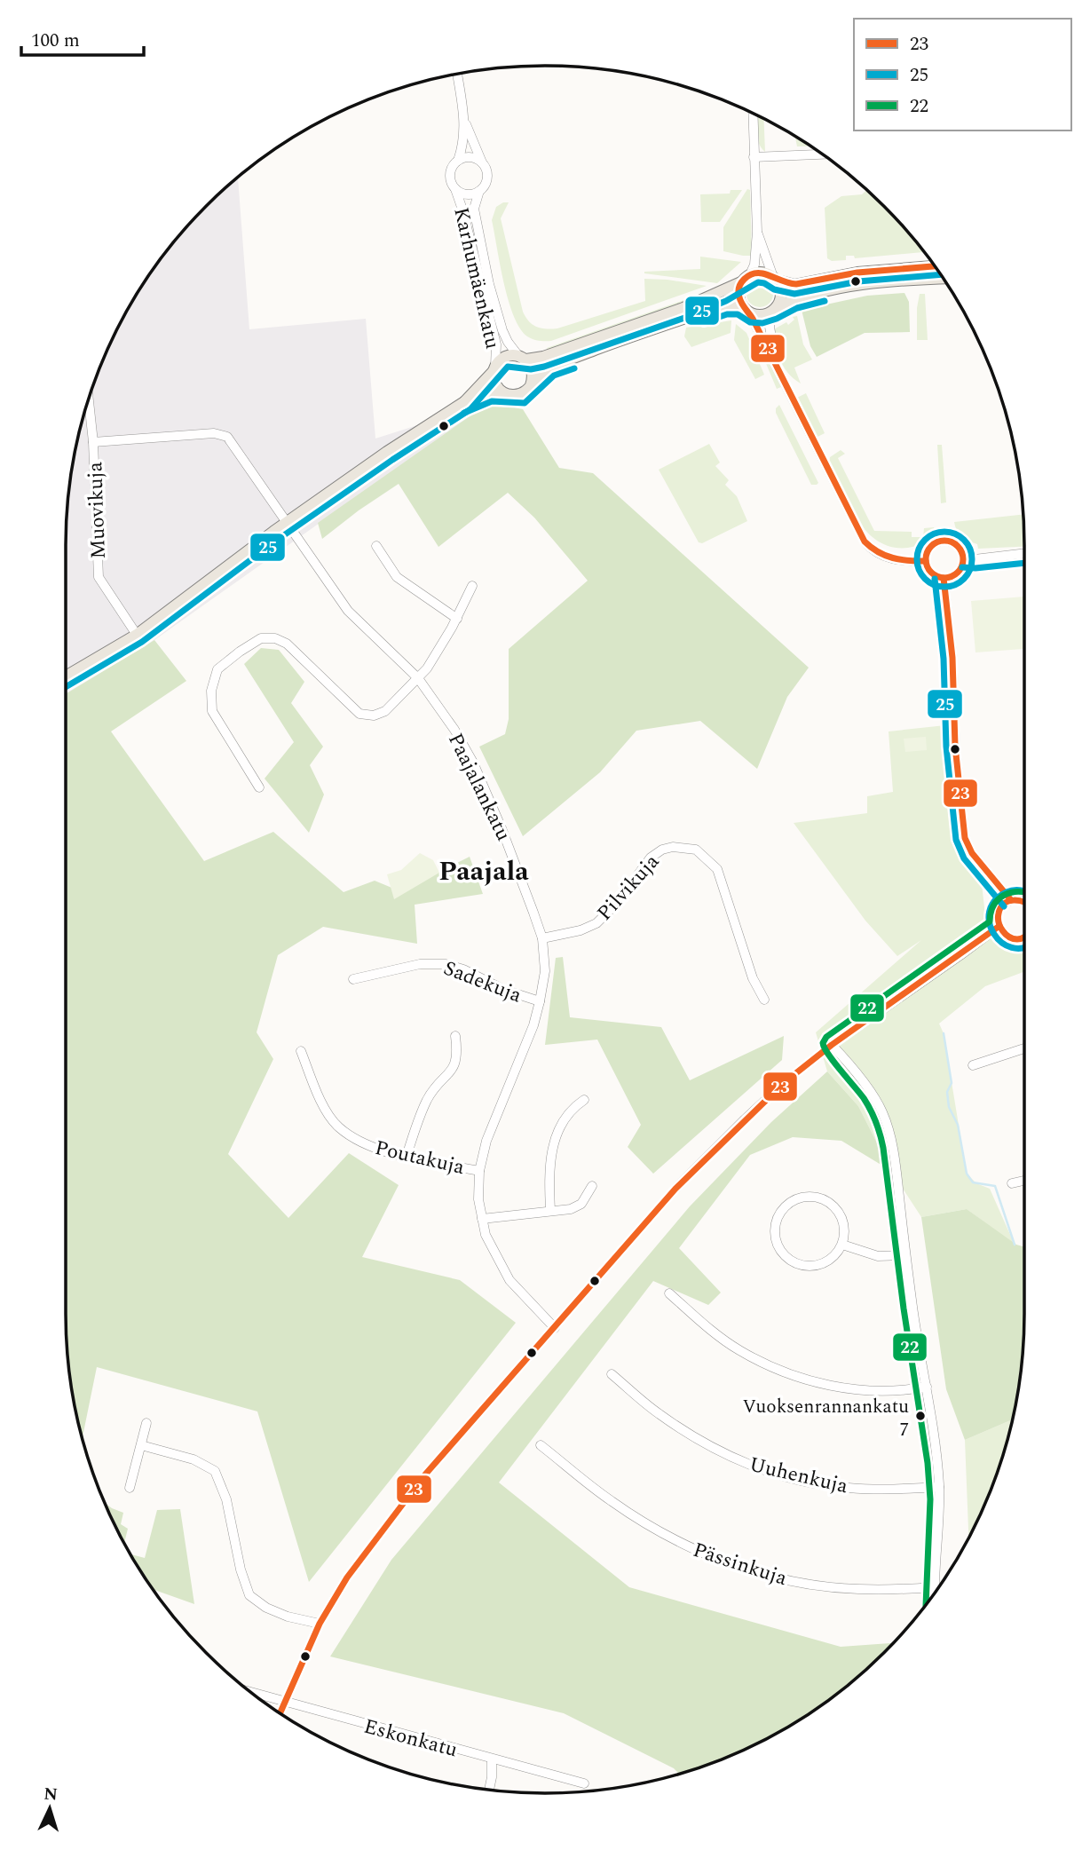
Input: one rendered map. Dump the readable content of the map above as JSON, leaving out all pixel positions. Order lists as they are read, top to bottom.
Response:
{
  "streets": {
    "street": [
      "Karhumäenkatu",
      "Muovikuja",
      "Paajalankatu",
      "Pilvikuja",
      "Sadekuja",
      "Poutakuja",
      "Uuhenkuja",
      "Pässinkuja",
      "Eskonkatu"
    ]
  },
  "crossings": [
    ["Muovikuja", "Paajalankatu"],
    ["Paajalankatu", "Pilvikuja"],
    ["Paajalankatu", "Sadekuja"],
    ["Paajalankatu", "Poutakuja"]
  ],
  "districts": ["Paajala"],
  "places": ["Vuoksenrannankatu 7"],
  "lines": ["transit line 23", "transit line 25", "transit line 22"],
  "legend": ["23", "25", "22"],
  "scale_bar": "100 m",
  "north": "top"
}
